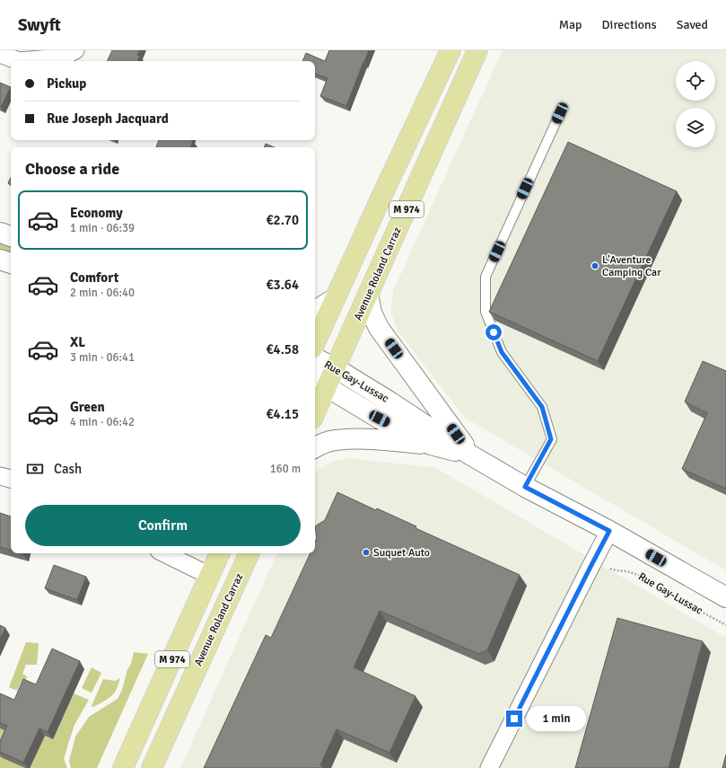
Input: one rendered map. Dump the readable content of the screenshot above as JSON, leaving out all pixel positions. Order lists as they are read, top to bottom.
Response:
{
  "streets": {
    "main road": ["M 974", "Avenue Roland Carraz", "Rue Gay-Lussac"]
  },
  "crossings": [
    ["Avenue Roland Carraz", "Rue Gay-Lussac"]
  ],
  "places": ["L'Aventure Camping Car", "Suquet Auto"],
  "page": {
    "header": "Swyft",
    "nav": ["Map", "Directions", "Saved"],
    "banner": ["Pickup", "Rue Joseph Jacquard"],
    "heading": "Choose a ride",
    "list": [
      {
        "name": "Economy",
        "note": "1 min · 06:39",
        "value": "€2.70"
      },
      {
        "name": "Comfort",
        "note": "2 min · 06:40",
        "value": "€3.64"
      },
      {
        "name": "XL",
        "note": "3 min · 06:41",
        "value": "€4.58"
      },
      {
        "name": "Green",
        "note": "4 min · 06:42",
        "value": "€4.15"
      }
    ],
    "pay": ["Cash", "160 m"],
    "buttons": "Confirm",
    "bubble": "1 min"
  }
}
